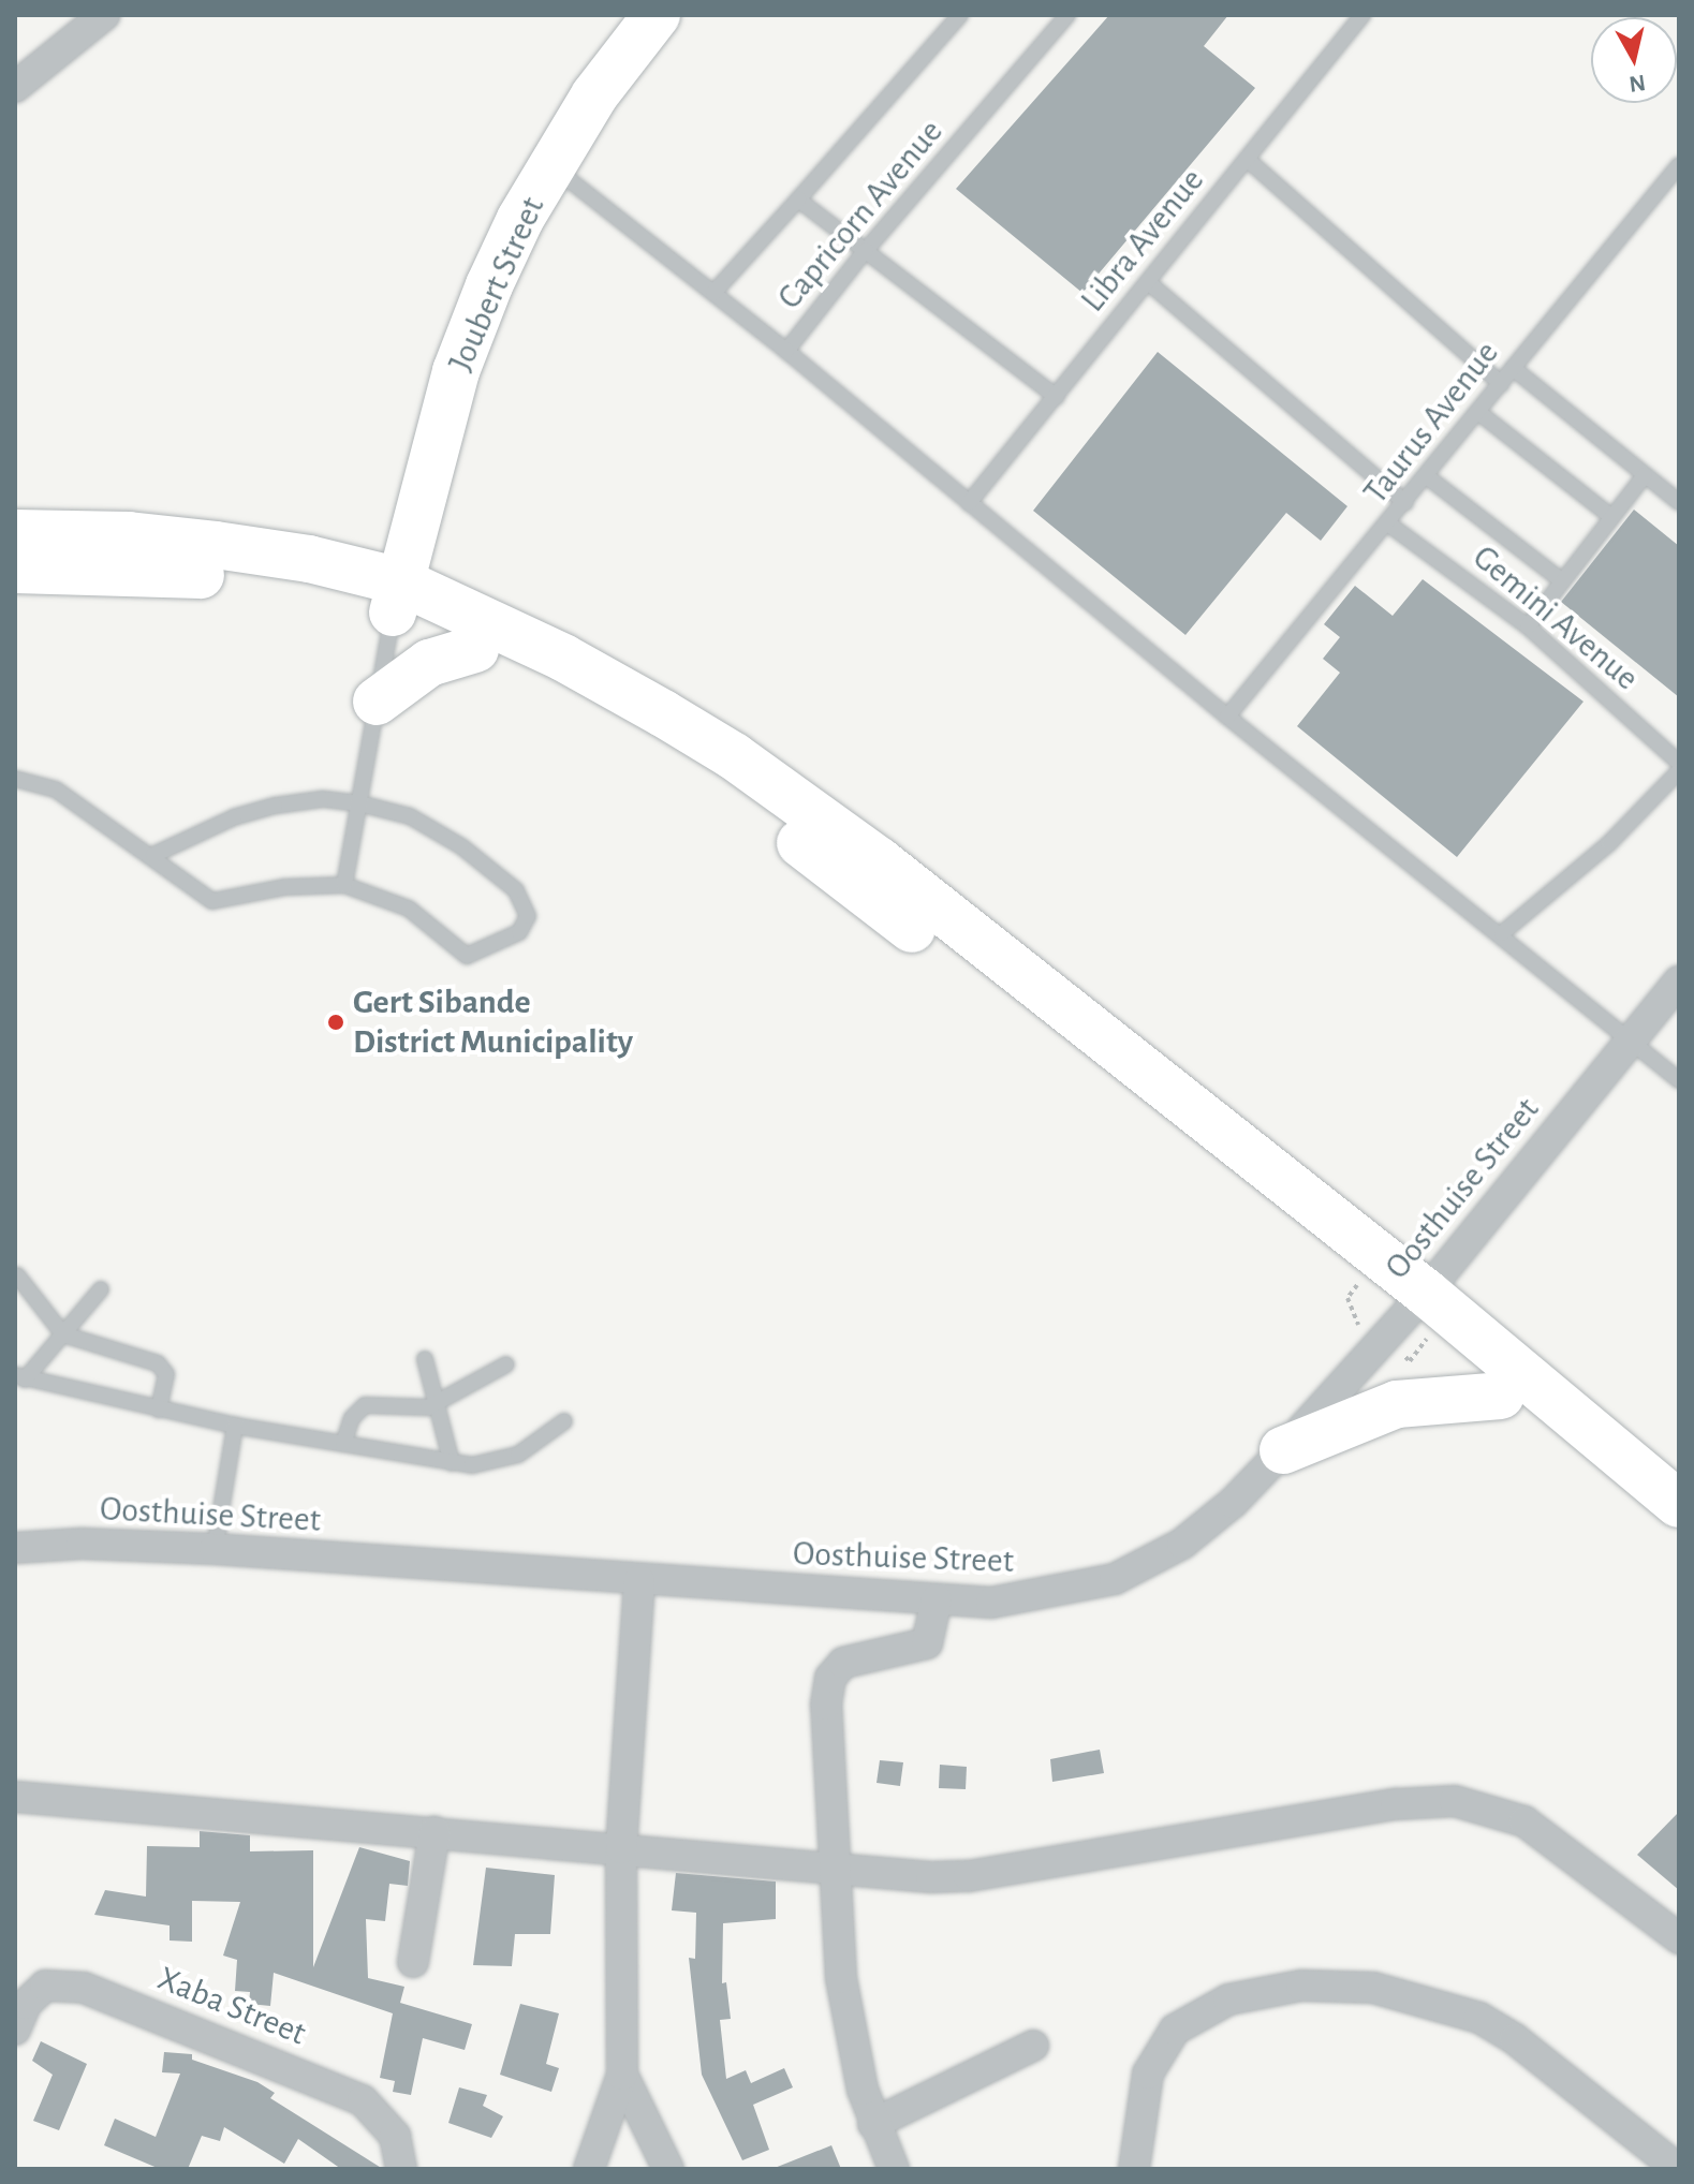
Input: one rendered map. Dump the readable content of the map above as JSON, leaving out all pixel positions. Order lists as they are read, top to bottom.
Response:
{
  "streets": {
    "main road": ["Joubert Street"],
    "street": ["Oosthuise Street", "Xaba Street"],
    "lane": [
      "Capricorn Avenue",
      "Libra Avenue",
      "Taurus Avenue",
      "Gemini Avenue"
    ]
  },
  "crossings": [
    ["Capricorn Avenue", "Libra Avenue"],
    ["Capricorn Avenue", "Taurus Avenue"],
    ["Capricorn Avenue", "Oosthuise Street"],
    ["Taurus Avenue", "Gemini Avenue"]
  ],
  "places": ["Gert Sibande District Municipality"],
  "north": "bottom"
}
